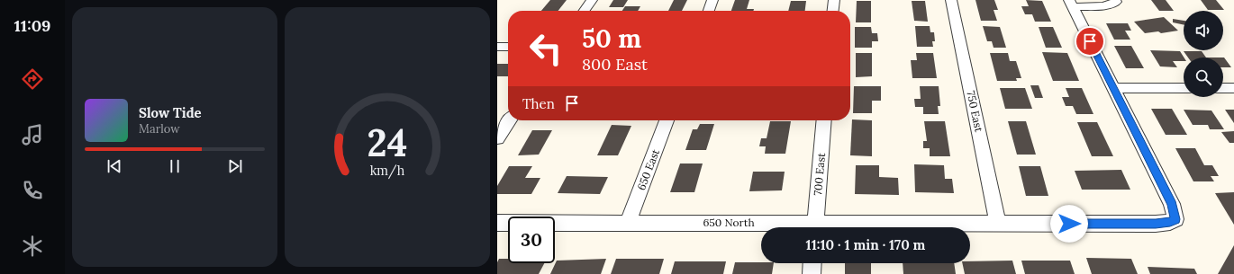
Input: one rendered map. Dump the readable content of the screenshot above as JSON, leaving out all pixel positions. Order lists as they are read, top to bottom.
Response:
{
  "streets": {
    "street": [
      "750 East",
      "650 East",
      "700 East",
      "650 North"
    ]
  },
  "crossings": [
    ["750 East", "650 North"],
    ["650 East", "650 North"]
  ],
  "page": {
    "tabs": "11:09",
    "turn": ["50 m", "800 East"],
    "then": "Then",
    "song": ["Slow Tide", "Marlow"],
    "limit": "30",
    "trip": "11:10 · 1 min · 170 m",
    "gauge": ["24", "km/h"]
  }
}
